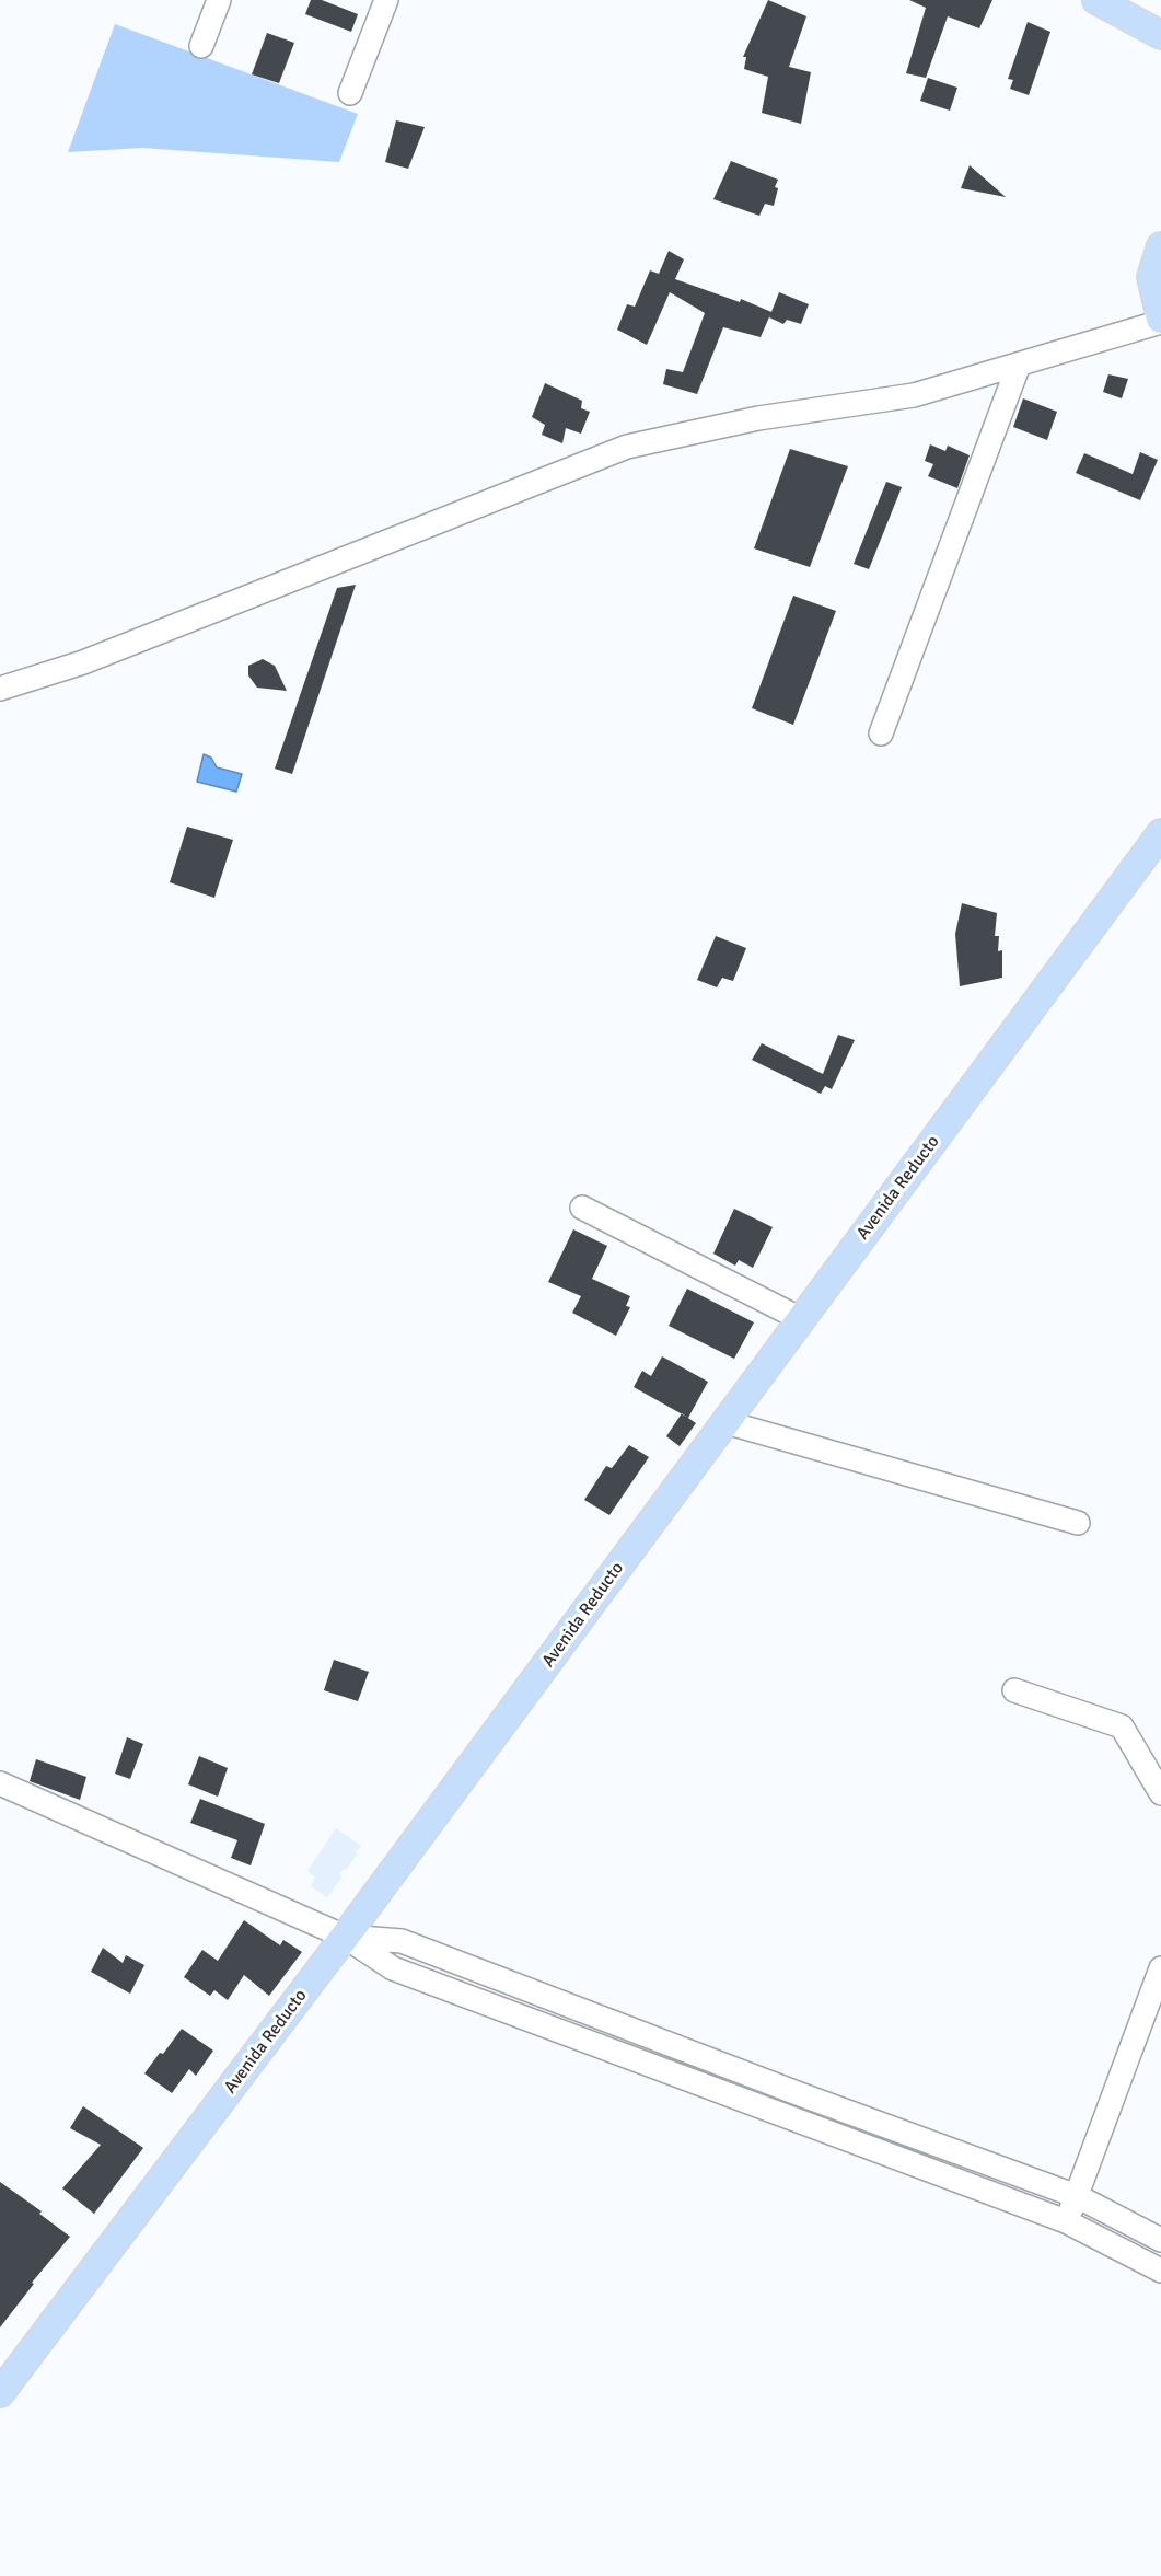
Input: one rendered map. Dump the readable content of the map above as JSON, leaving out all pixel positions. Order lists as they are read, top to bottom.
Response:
{
  "streets": {
    "main road": ["Avenida Reducto"]
  }
}
